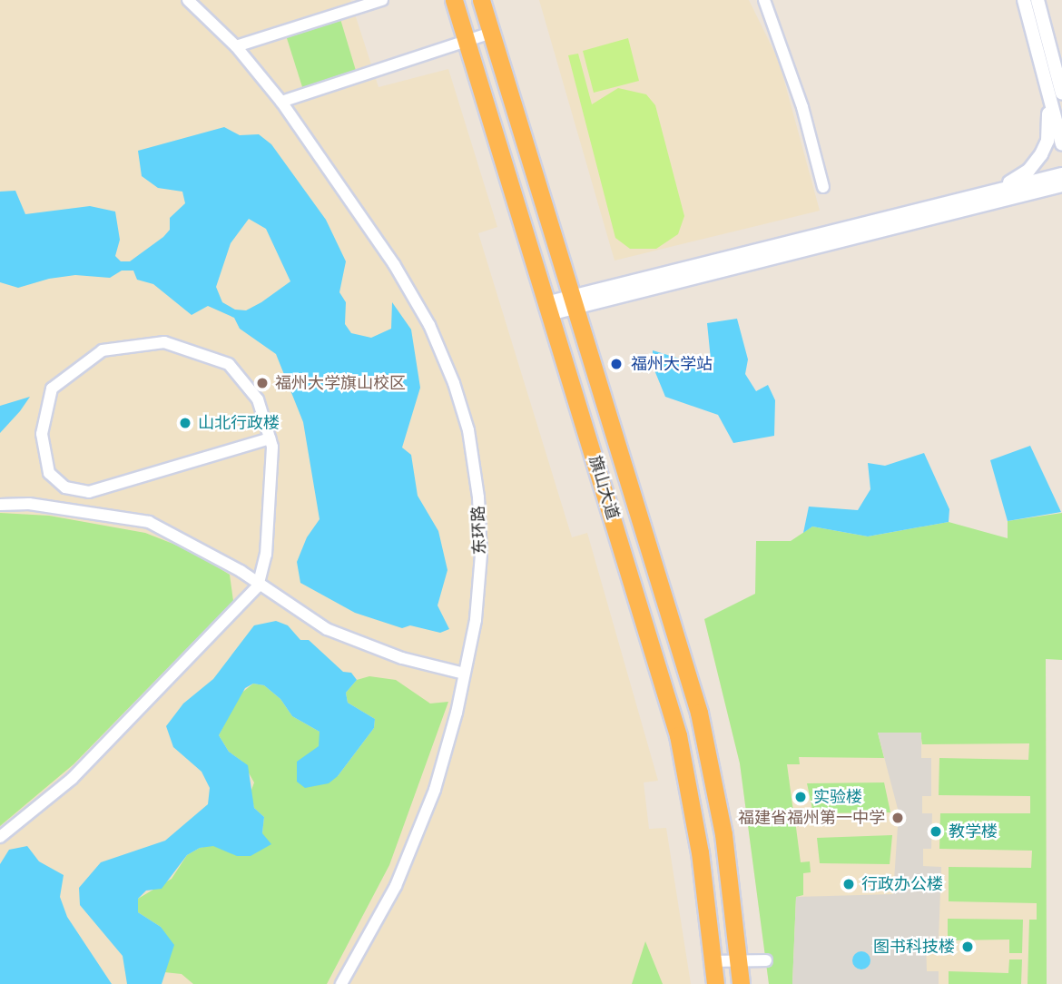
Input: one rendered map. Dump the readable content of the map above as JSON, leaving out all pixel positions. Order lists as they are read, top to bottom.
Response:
{
  "streets": {
    "highway": ["旗山大道"],
    "street": ["东环路"]
  },
  "places": [
    "福州大学站",
    "福州大学旗山校区",
    "山北行政楼",
    "实验楼",
    "福建省福州第一中学",
    "教学楼",
    "行政办公楼",
    "图书科技楼"
  ]
}
